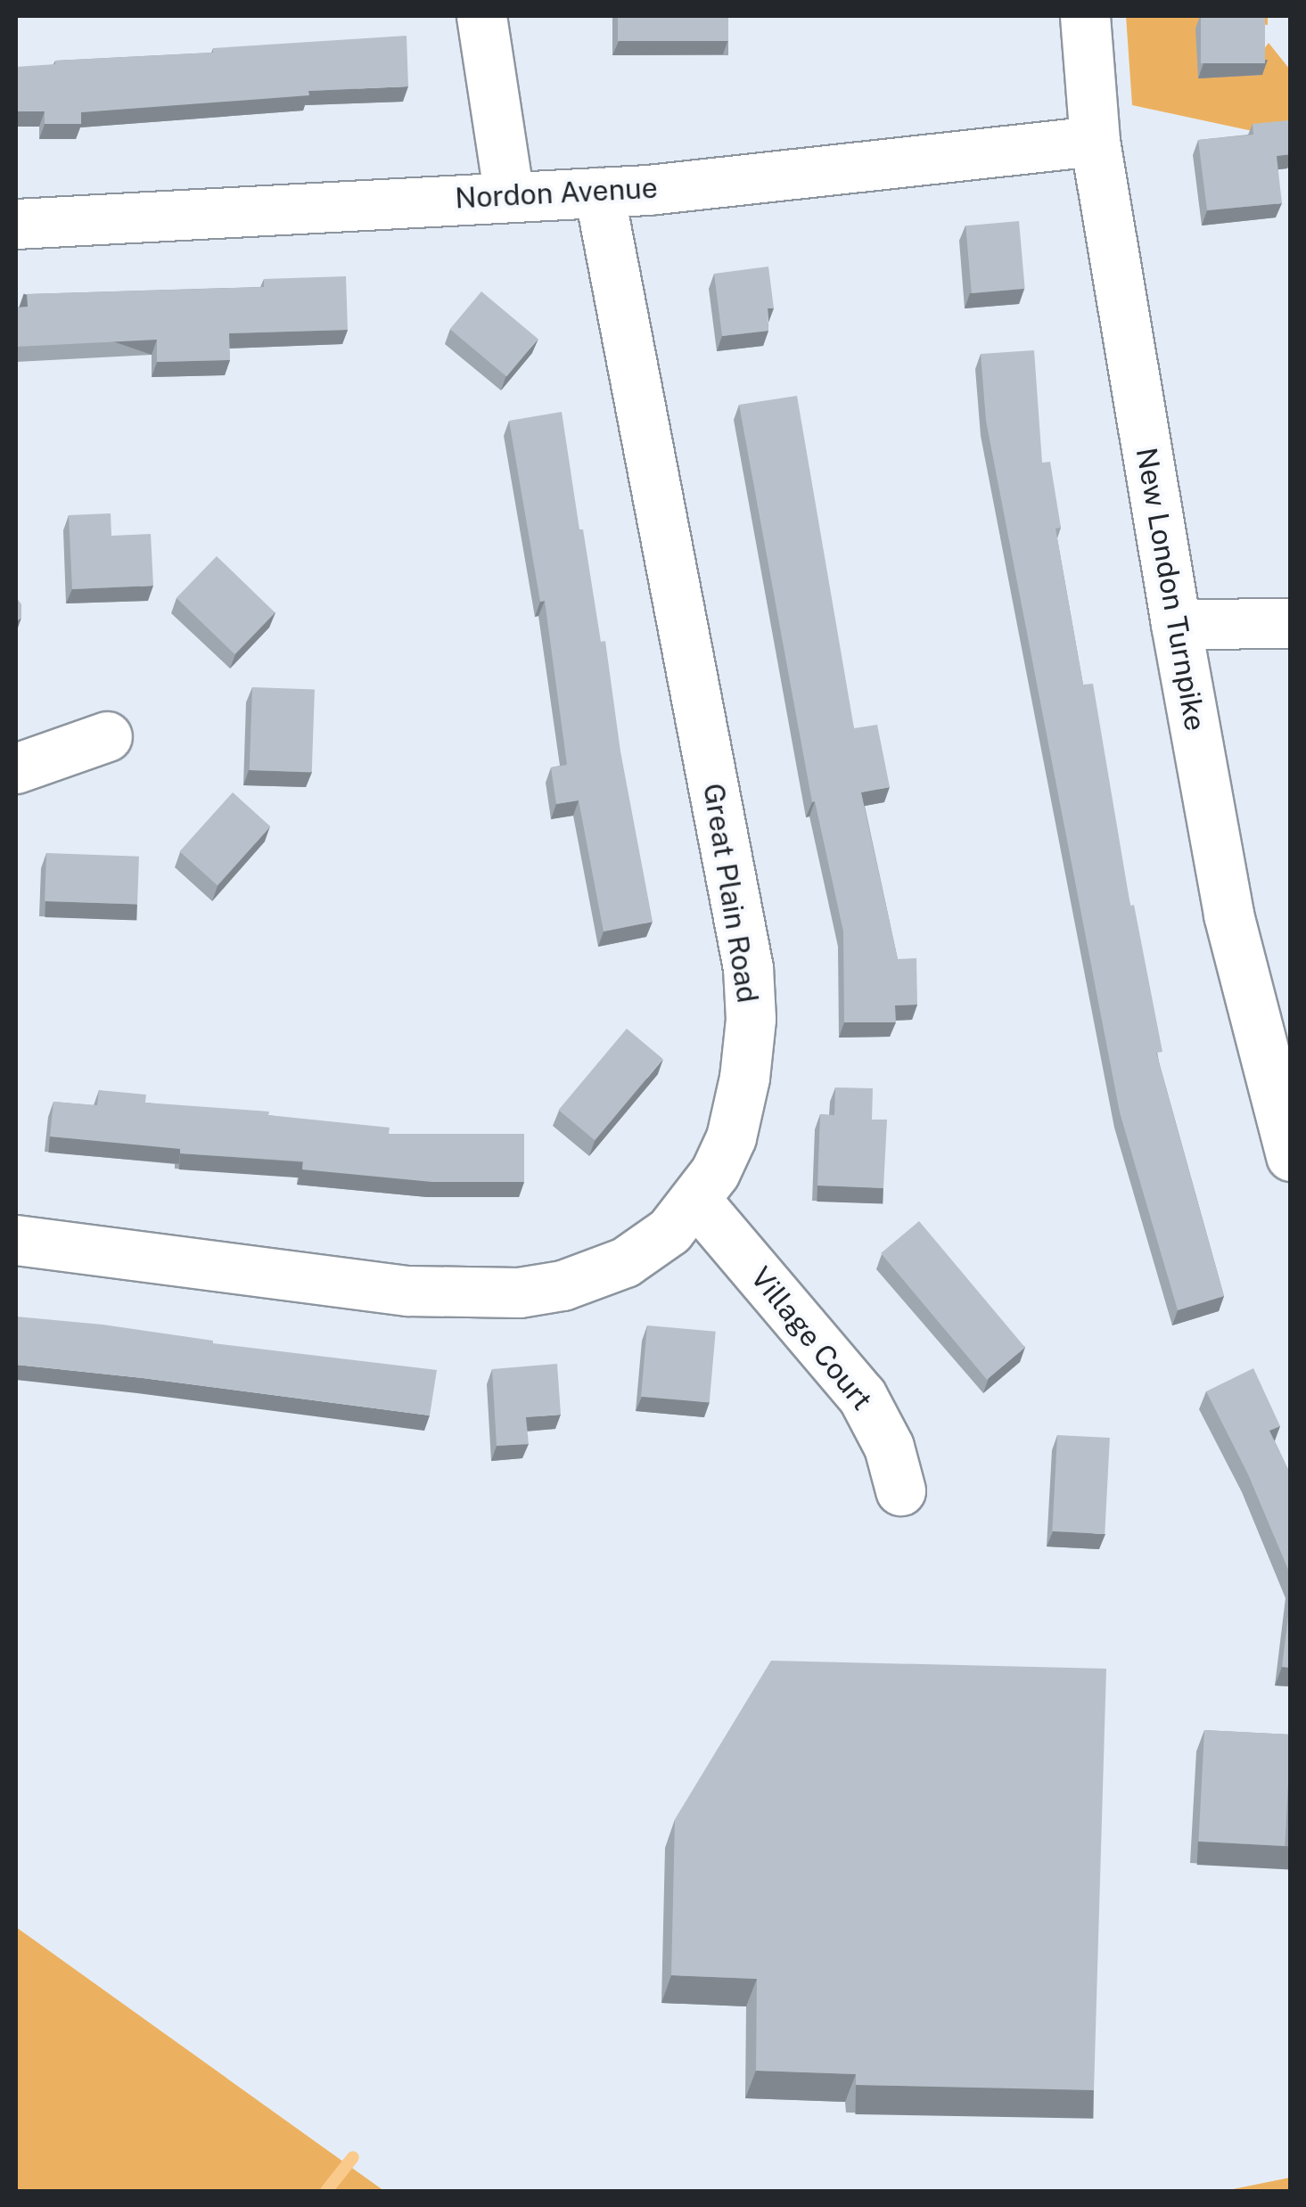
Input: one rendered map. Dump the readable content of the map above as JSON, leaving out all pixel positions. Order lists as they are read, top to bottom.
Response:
{
  "streets": {
    "street": [
      "Nordon Avenue",
      "New London Turnpike",
      "Great Plain Road",
      "Village Court"
    ]
  },
  "crossings": [
    ["Nordon Avenue", "New London Turnpike"],
    ["Nordon Avenue", "Great Plain Road"],
    ["Great Plain Road", "Village Court"]
  ]
}
